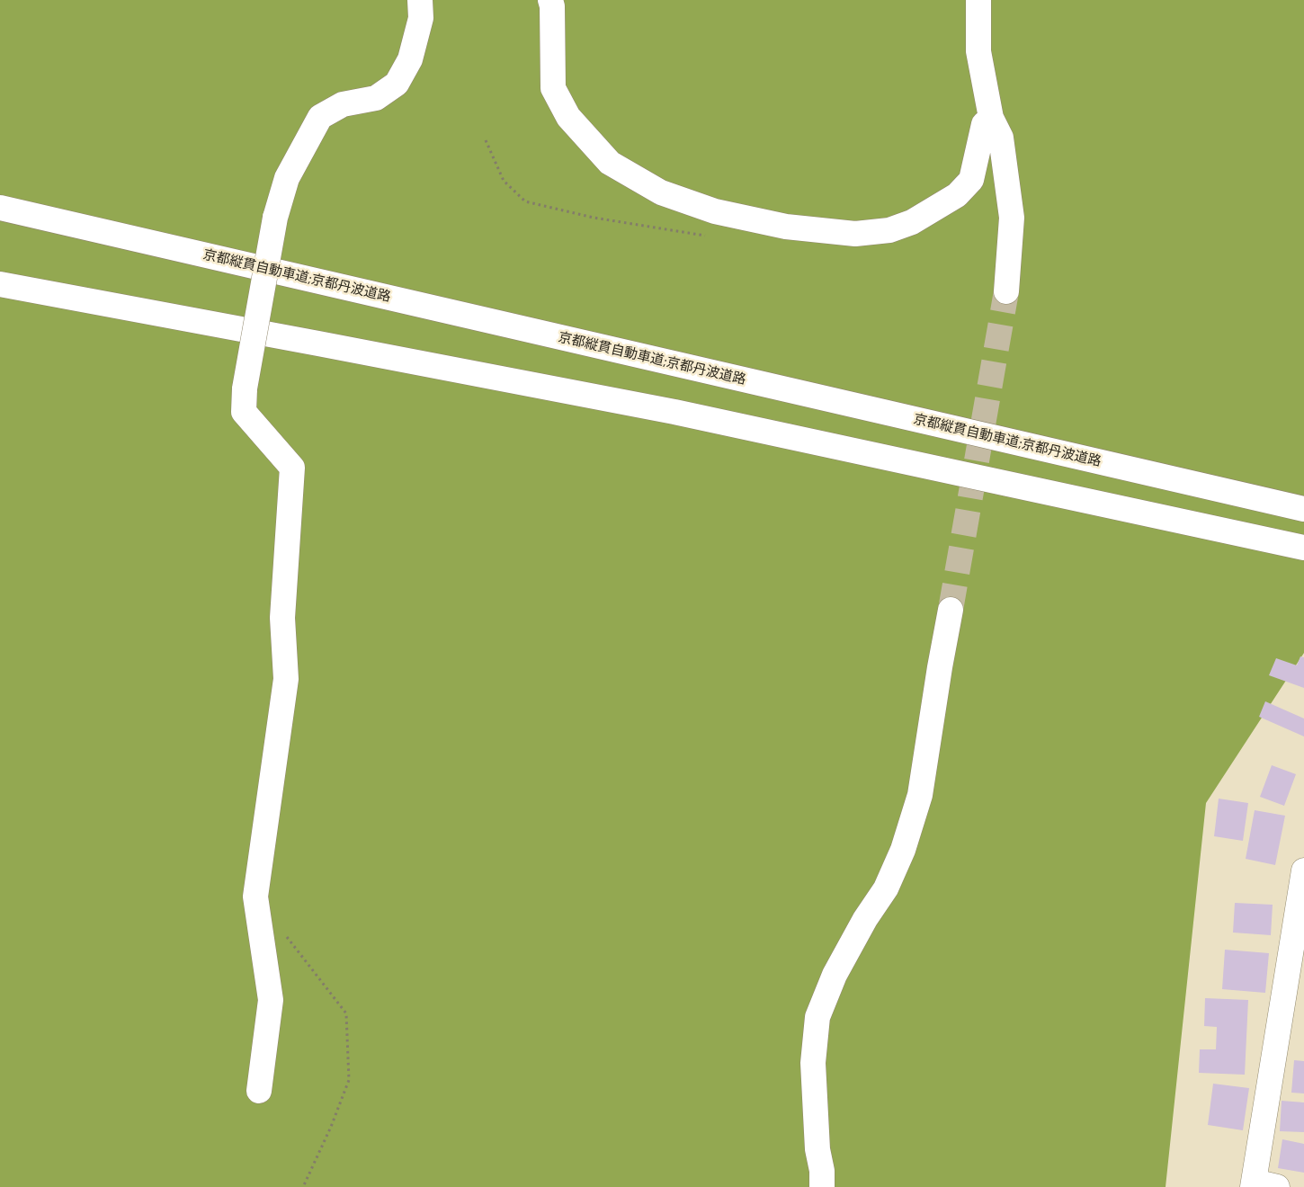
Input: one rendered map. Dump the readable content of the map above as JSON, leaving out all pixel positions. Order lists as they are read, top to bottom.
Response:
{
  "streets": {
    "main road": ["京都縦貫自動車道;京都丹波道路"]
  }
}
